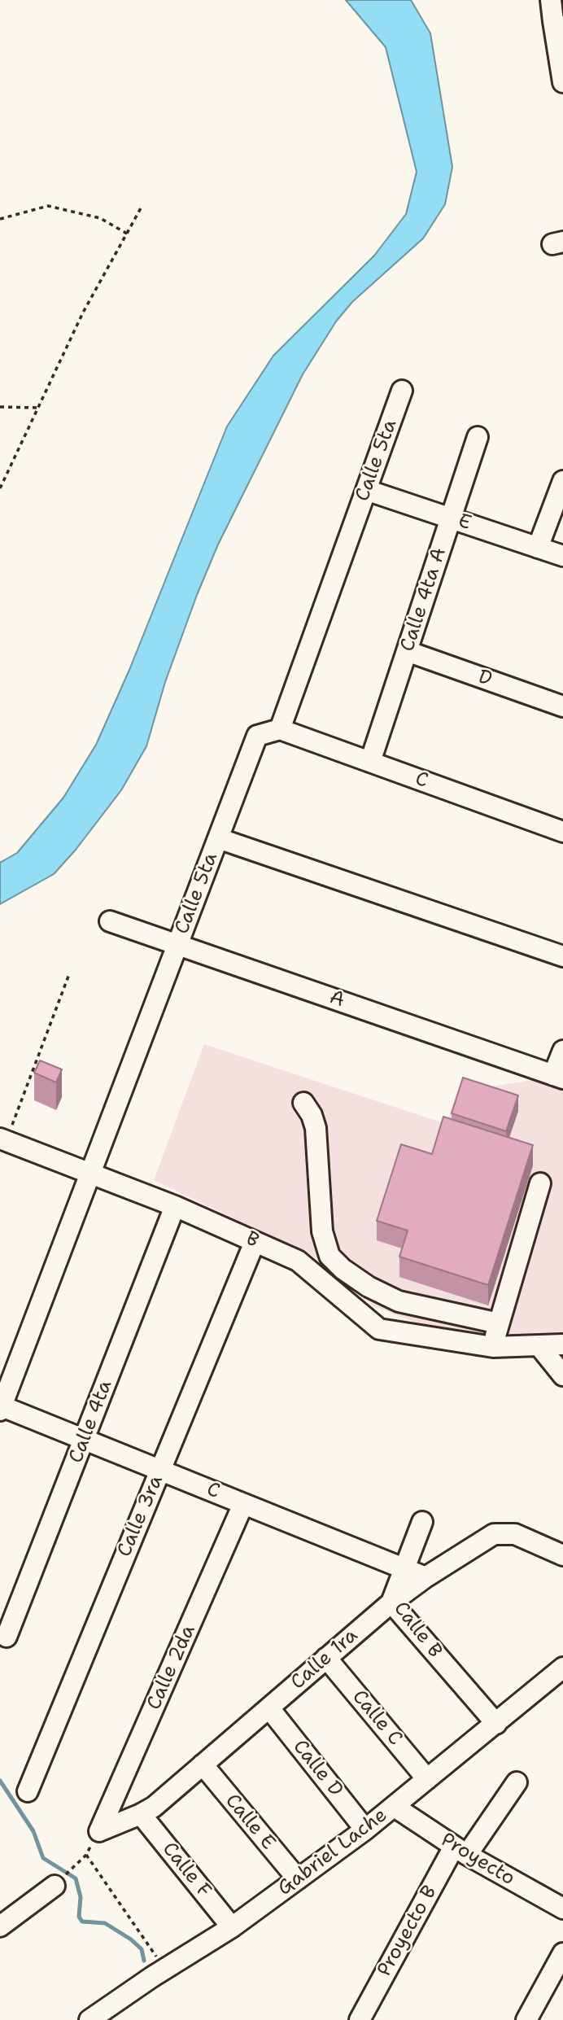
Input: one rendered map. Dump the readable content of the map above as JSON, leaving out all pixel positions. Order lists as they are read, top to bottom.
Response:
{
  "streets": {
    "street": [
      "Calle 5ta",
      "E",
      "Calle 4ta A",
      "D",
      "C",
      "A",
      "B",
      "Calle 4ta",
      "Calle 3ra",
      "Calle B",
      "Calle 1ra",
      "Calle 2da",
      "Calle C",
      "Calle D",
      "Calle E",
      "Gabriel Lache",
      "Proyecto",
      "Calle F",
      "Proyecto B"
    ]
  },
  "crossings": [
    ["Calle 5ta", "E"],
    ["Calle 5ta", "C"],
    ["Calle 5ta", "A"],
    ["Calle 5ta", "B"],
    ["E", "Calle 4ta A"],
    ["Calle 4ta A", "D"],
    ["Calle 4ta A", "C"],
    ["C", "Calle 4ta"],
    ["C", "Calle 3ra"],
    ["C", "Calle B"],
    ["C", "Calle 1ra"],
    ["C", "Calle 2da"],
    ["B", "Calle 4ta"],
    ["B", "Calle 3ra"],
    ["Calle B", "Calle 1ra"],
    ["Calle B", "Gabriel Lache"],
    ["Calle 1ra", "Calle 2da"],
    ["Calle 1ra", "Calle C"],
    ["Calle 1ra", "Calle D"],
    ["Calle 1ra", "Calle E"],
    ["Calle 1ra", "Calle F"],
    ["Calle C", "Gabriel Lache"],
    ["Calle D", "Gabriel Lache"],
    ["Calle E", "Gabriel Lache"],
    ["Gabriel Lache", "Proyecto"],
    ["Gabriel Lache", "Calle F"],
    ["Proyecto", "Proyecto B"]
  ]
}
